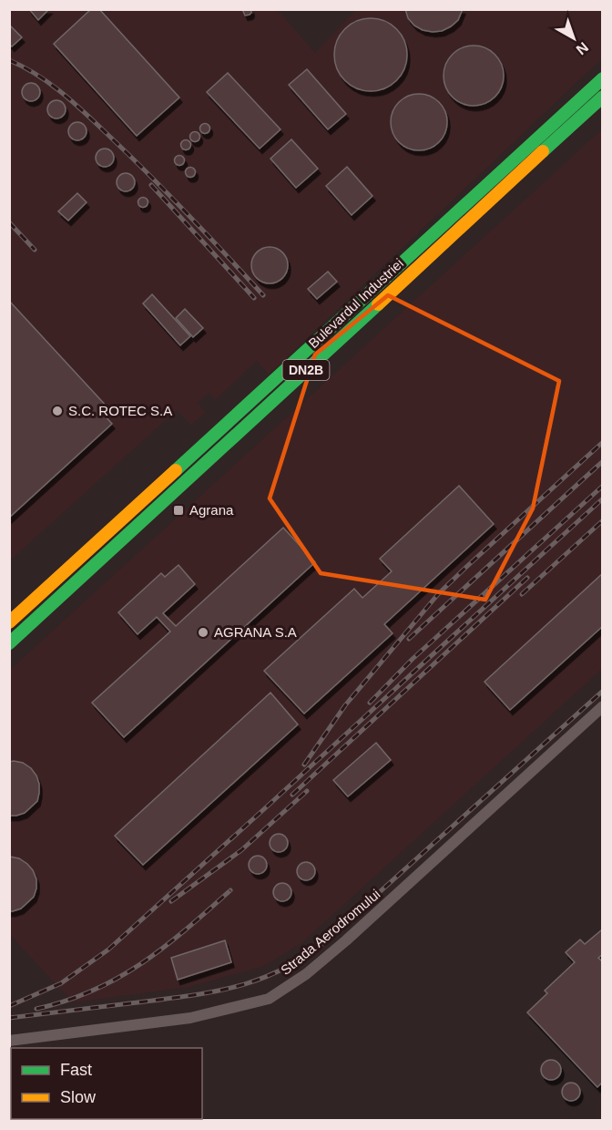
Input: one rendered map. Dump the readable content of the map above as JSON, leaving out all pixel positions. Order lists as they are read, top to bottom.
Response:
{
  "streets": {
    "main road": ["Bulevardul Industriei", "DN2B"],
    "street": ["Strada Aerodromului"]
  },
  "places": {
    "other": ["S.C. ROTEC S.A", "AGRANA S.A"],
    "transit": ["Agrana"]
  },
  "legend": ["Fast", "Slow"],
  "north": "bottom right"
}
